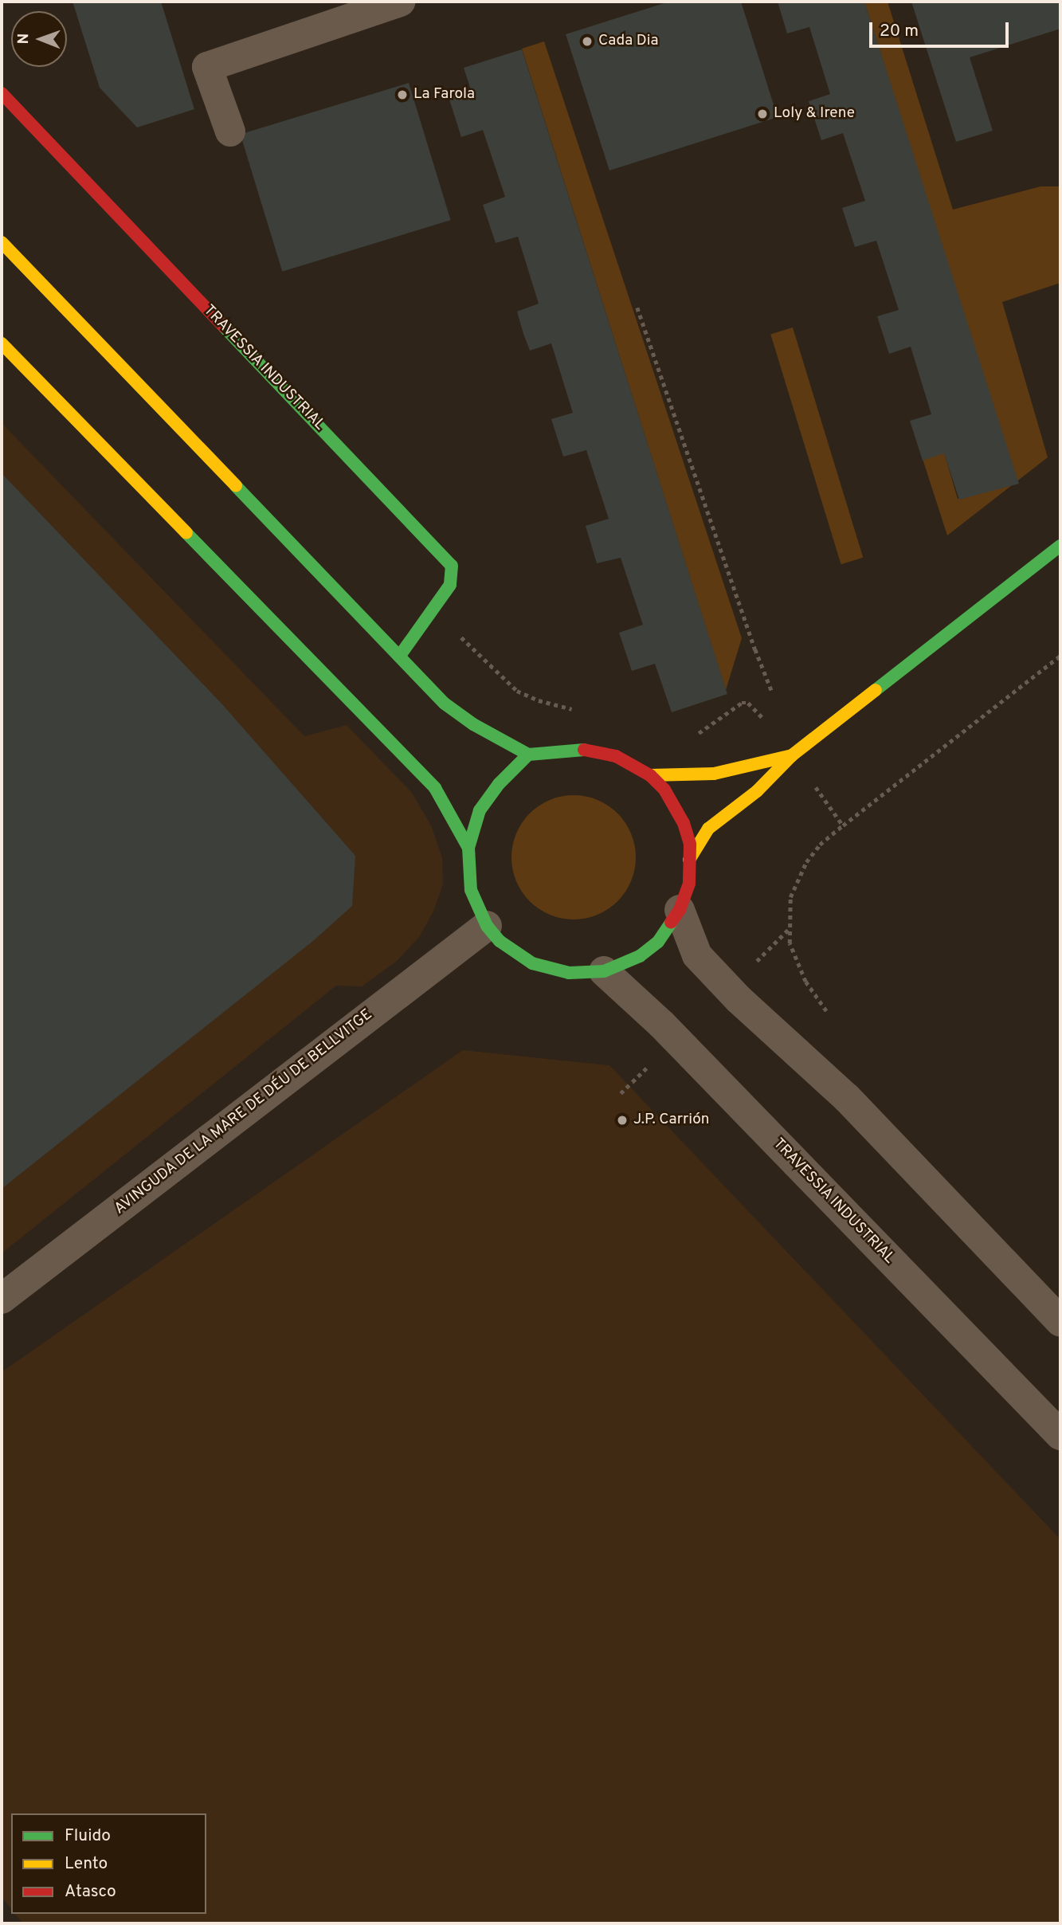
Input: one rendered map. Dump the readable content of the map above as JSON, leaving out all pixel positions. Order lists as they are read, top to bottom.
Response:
{
  "streets": {
    "street": ["TRAVESSIA INDUSTRIAL", "AVINGUDA DE LA MARE DE DÉU DE BELLVITGE"]
  },
  "places": [
    "Cada Dia",
    "La Farola",
    "Loly & Irene",
    "J.P. Carrión"
  ],
  "legend": ["Fluido", "Lento", "Atasco"],
  "scale_bar": "20 m",
  "north": "left"
}
